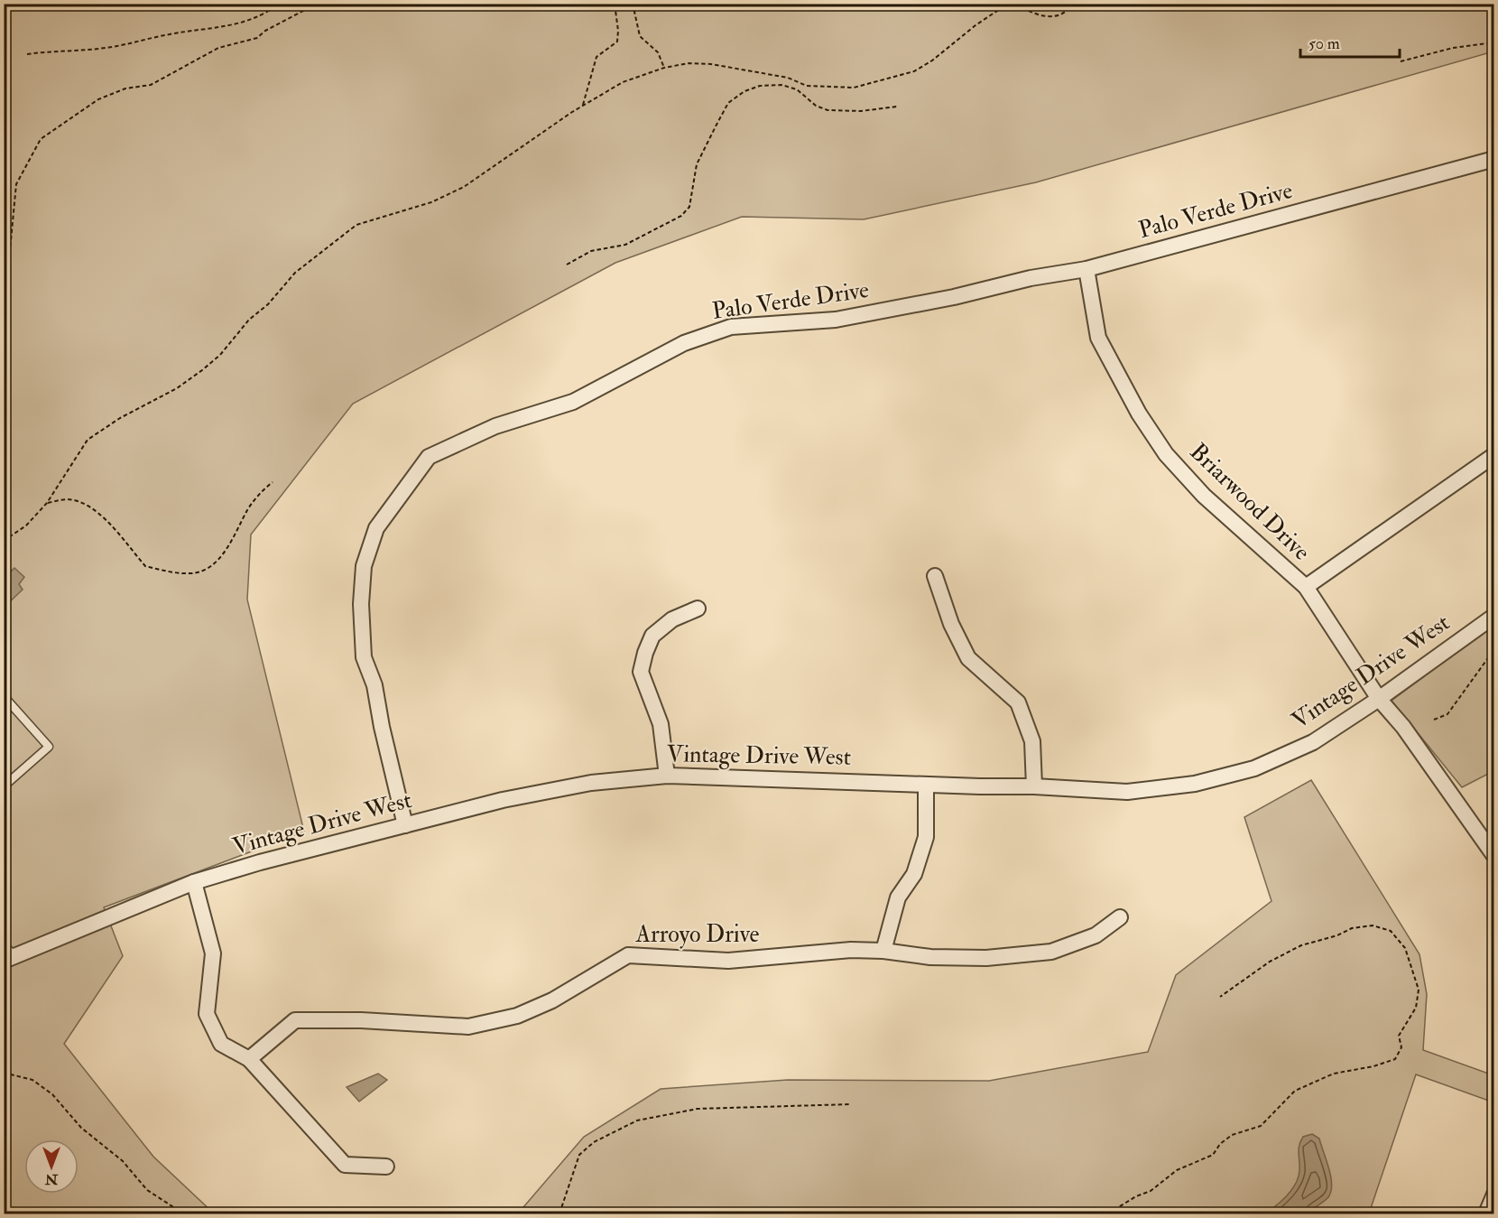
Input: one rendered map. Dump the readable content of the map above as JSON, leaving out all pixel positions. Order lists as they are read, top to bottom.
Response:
{
  "streets": {
    "street": [
      "Palo Verde Drive",
      "Briarwood Drive",
      "Vintage Drive West",
      "Arroyo Drive"
    ]
  },
  "crossings": [
    ["Palo Verde Drive", "Briarwood Drive"],
    ["Palo Verde Drive", "Vintage Drive West"],
    ["Briarwood Drive", "Vintage Drive West"]
  ],
  "scale_bar": "50 m",
  "north": "bottom"
}
